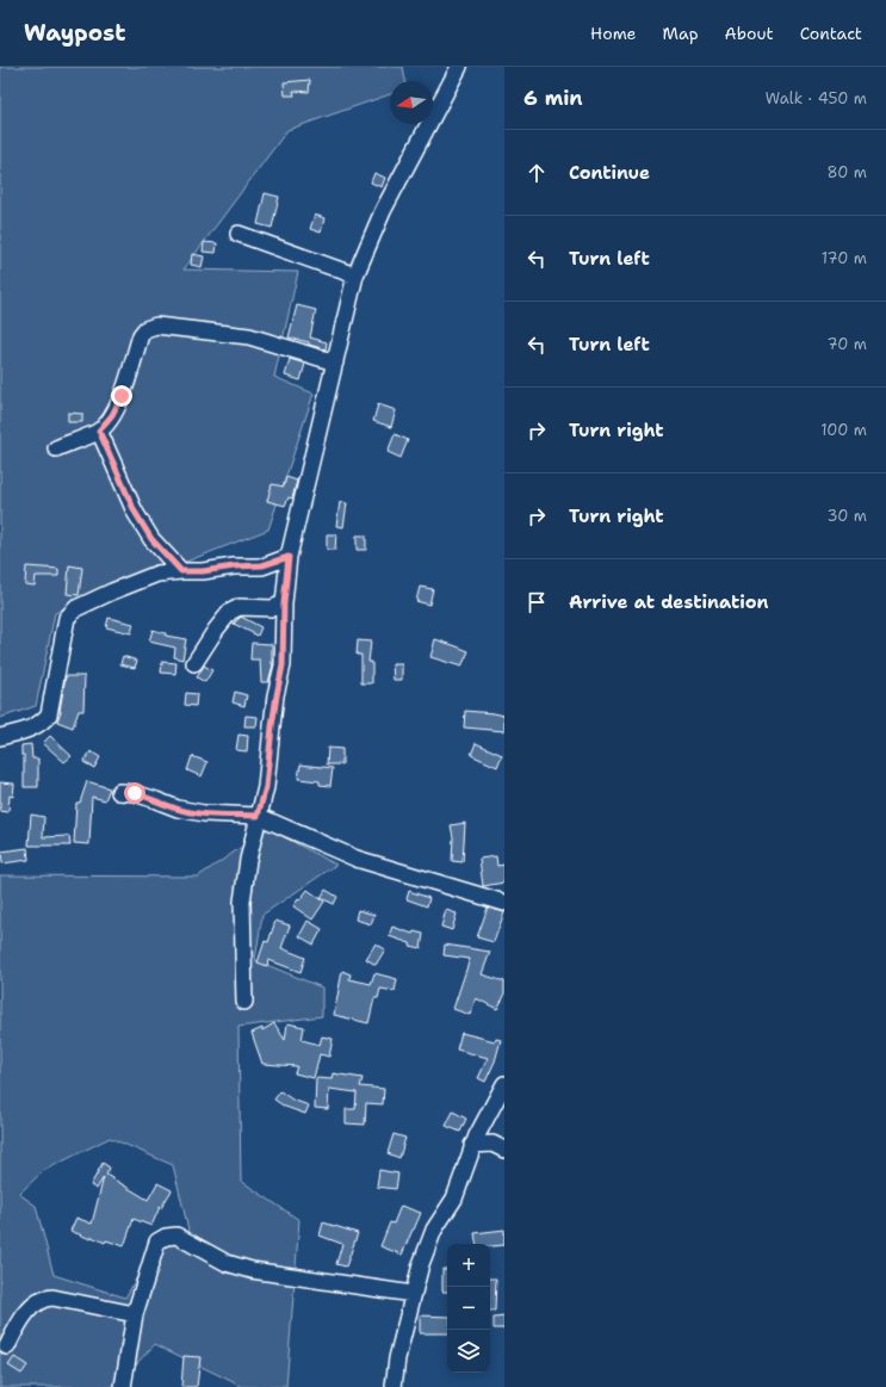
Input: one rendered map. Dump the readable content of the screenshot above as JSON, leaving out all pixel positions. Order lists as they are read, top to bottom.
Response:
{
  "north": "left",
  "page": {
    "header": "Waypost",
    "nav": [
      "Home",
      "Map",
      "About",
      "Contact"
    ],
    "heading": ["6 min", "Walk · 450 m"],
    "list": [
      ["Continue", "80 m"],
      ["Turn left", "170 m"],
      ["Turn left", "70 m"],
      ["Turn right", "100 m"],
      ["Turn right", "30 m"],
      "Arrive at destination"
    ],
    "map_buttons": ["+", "−"]
  }
}
